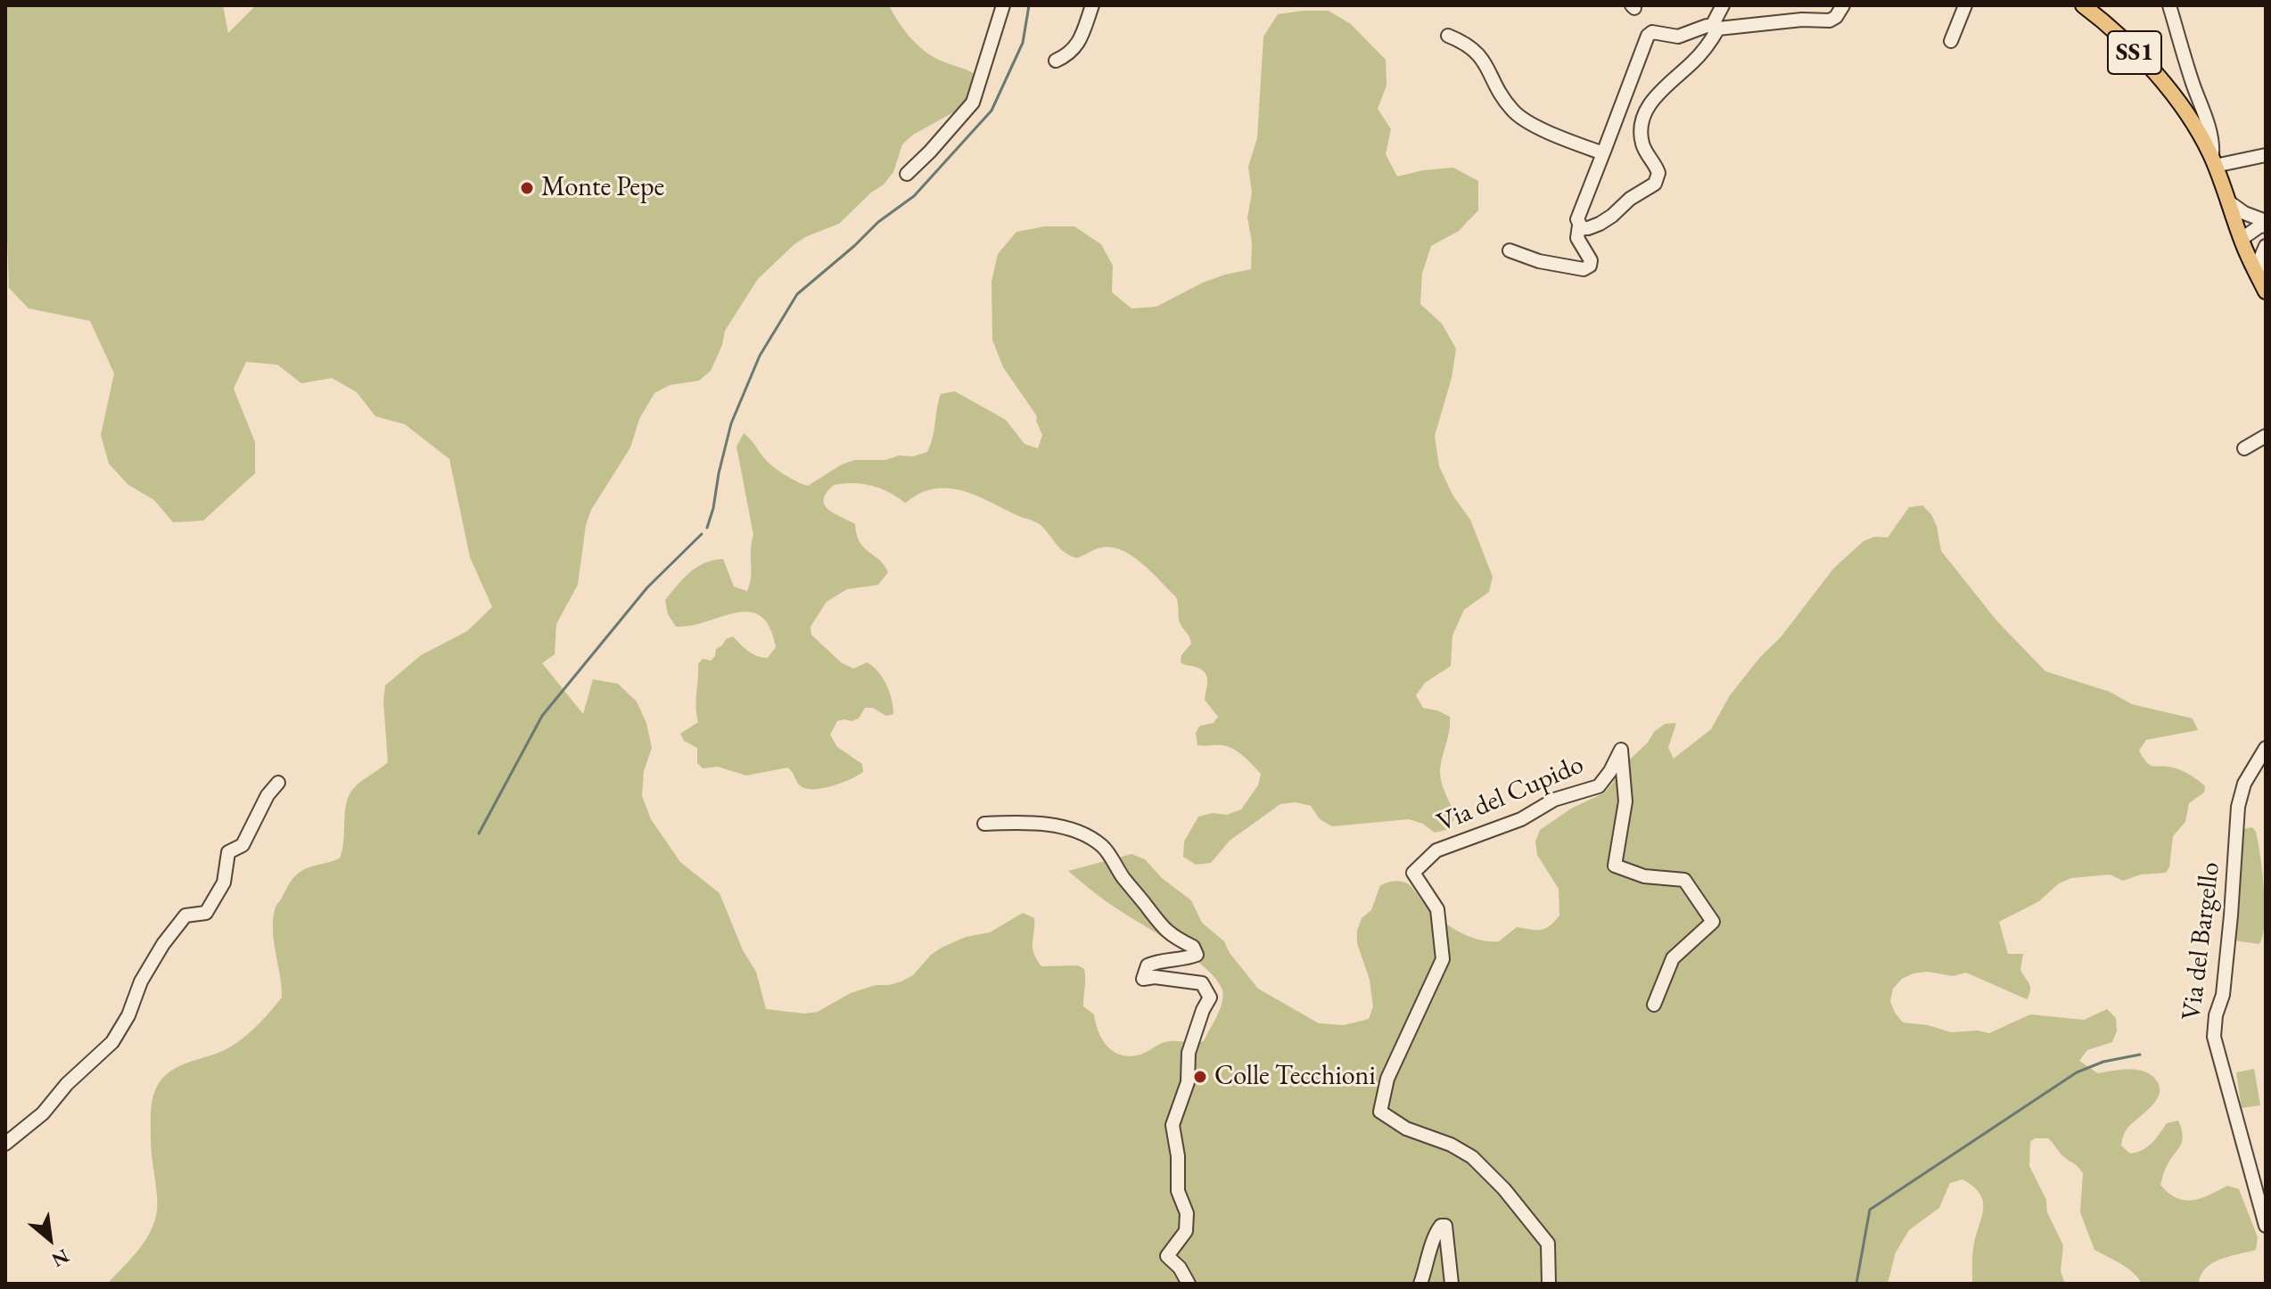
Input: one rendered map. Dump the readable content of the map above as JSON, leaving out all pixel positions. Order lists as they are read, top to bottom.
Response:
{
  "streets": {
    "main road": ["SS1"],
    "street": ["Via del Cupido", "Via del Bargello"]
  },
  "places": ["Monte Pepe", "Colle Tecchioni"],
  "north": "bottom right"
}
